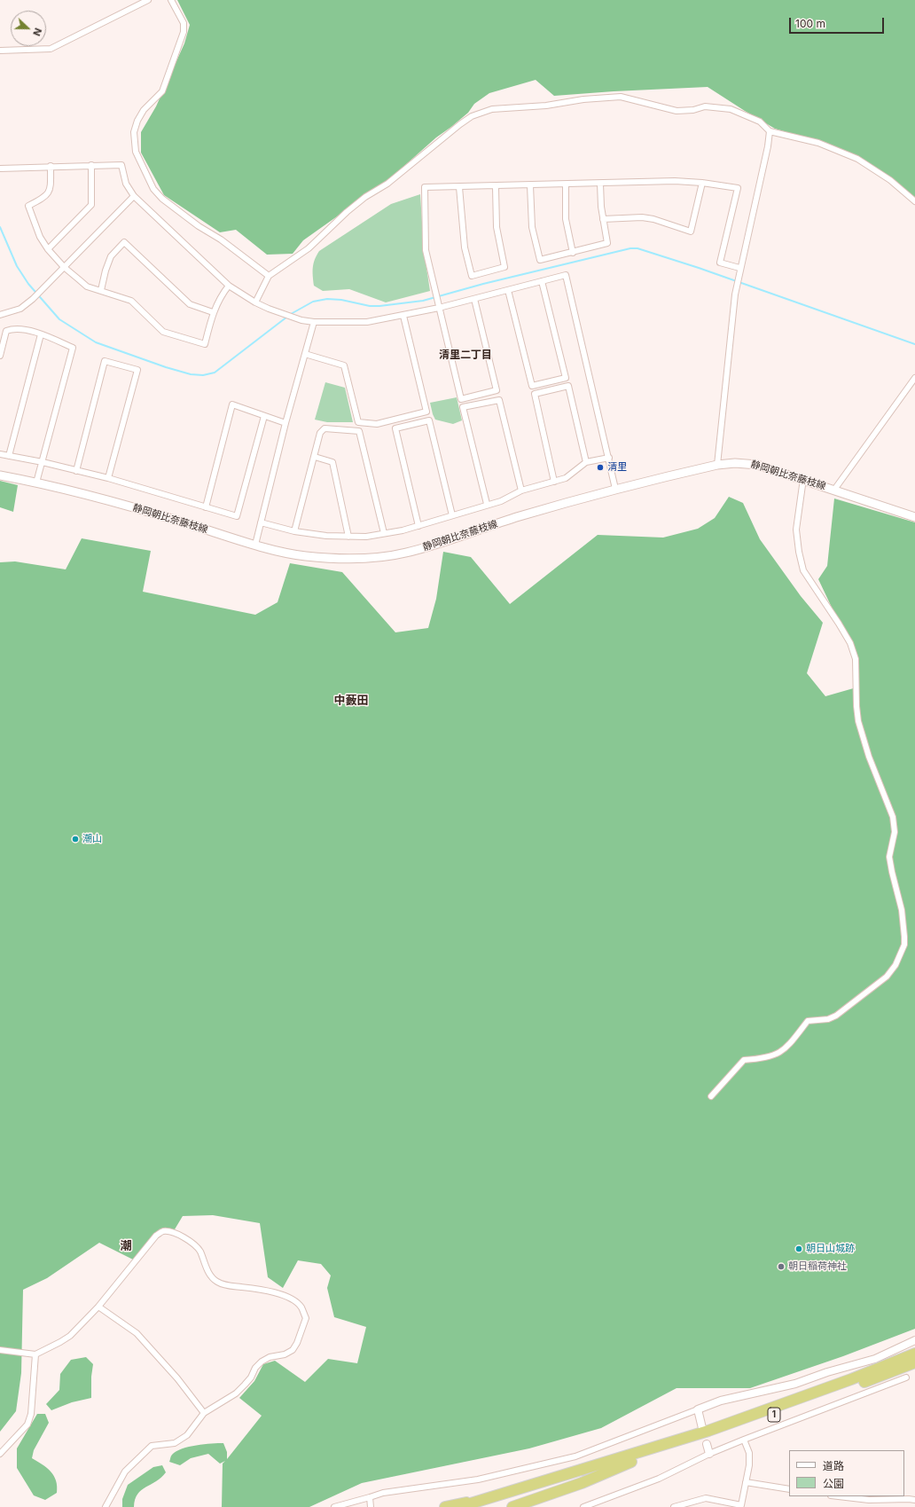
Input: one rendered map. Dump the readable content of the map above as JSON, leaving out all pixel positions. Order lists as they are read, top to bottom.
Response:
{
  "streets": {
    "highway": ["1"],
    "main road": ["静岡朝比奈藤枝線"]
  },
  "districts": ["清里二丁目", "中藪田", "潮"],
  "places": [
    "清里",
    "潮山",
    "朝日山城跡",
    "朝日稲荷神社"
  ],
  "legend": ["道路", "公園"],
  "scale_bar": "100 m",
  "north": "right"
}
